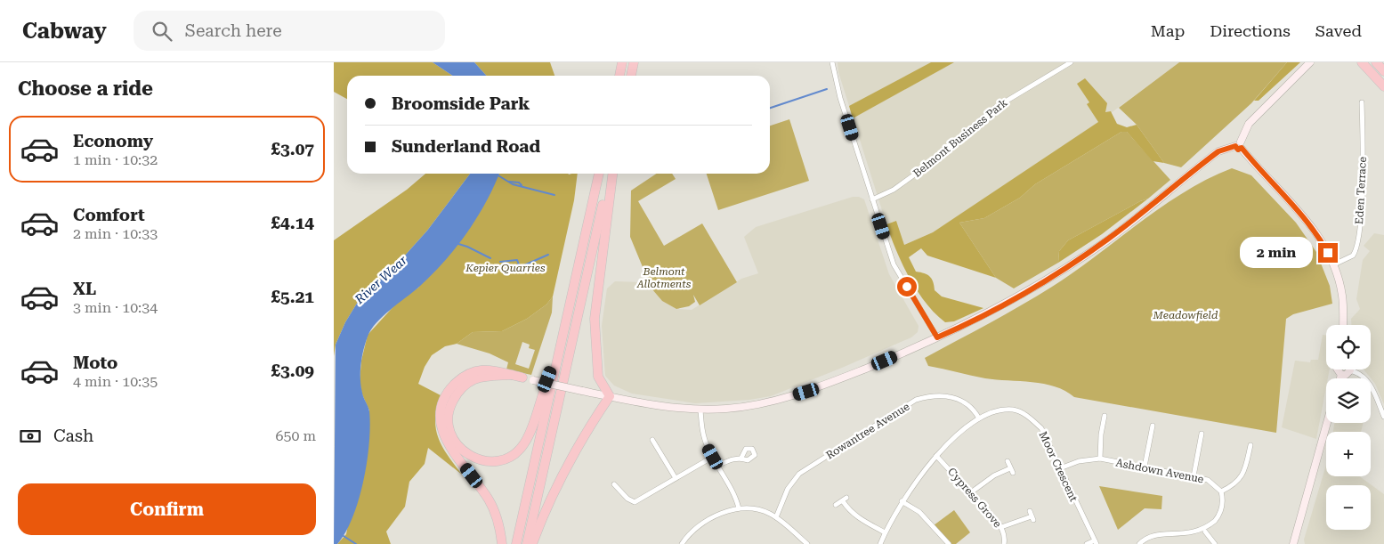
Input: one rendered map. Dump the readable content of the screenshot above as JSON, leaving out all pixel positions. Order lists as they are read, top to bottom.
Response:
{
  "streets": {
    "street": [
      "Belmont Business Park",
      "Eden Terrace",
      "Rowantree Avenue",
      "Moor Crescent",
      "Ashdown Avenue",
      "Cypress Grove"
    ]
  },
  "crossings": [
    ["Rowantree Avenue", "Moor Crescent"],
    ["Moor Crescent", "Ashdown Avenue"],
    ["Moor Crescent", "Cypress Grove"]
  ],
  "water": ["River Wear"],
  "parks": ["Kepier Quarries", "Belmont Allotments", "Meadowfield"],
  "page": {
    "header": "Cabway",
    "search": "Search here",
    "nav": ["Map", "Directions", "Saved"],
    "heading": "Choose a ride",
    "banner": ["Broomside Park", "Sunderland Road"],
    "list": [
      {
        "name": "Economy",
        "note": "1 min · 10:32",
        "value": "£3.07"
      },
      {
        "name": "Comfort",
        "note": "2 min · 10:33",
        "value": "£4.14"
      },
      {
        "name": "XL",
        "note": "3 min · 10:34",
        "value": "£5.21"
      },
      {
        "name": "Moto",
        "note": "4 min · 10:35",
        "value": "£3.09"
      }
    ],
    "bubble": "2 min",
    "map_buttons": ["+", "−"],
    "pay": ["Cash", "650 m"],
    "buttons": "Confirm"
  }
}
